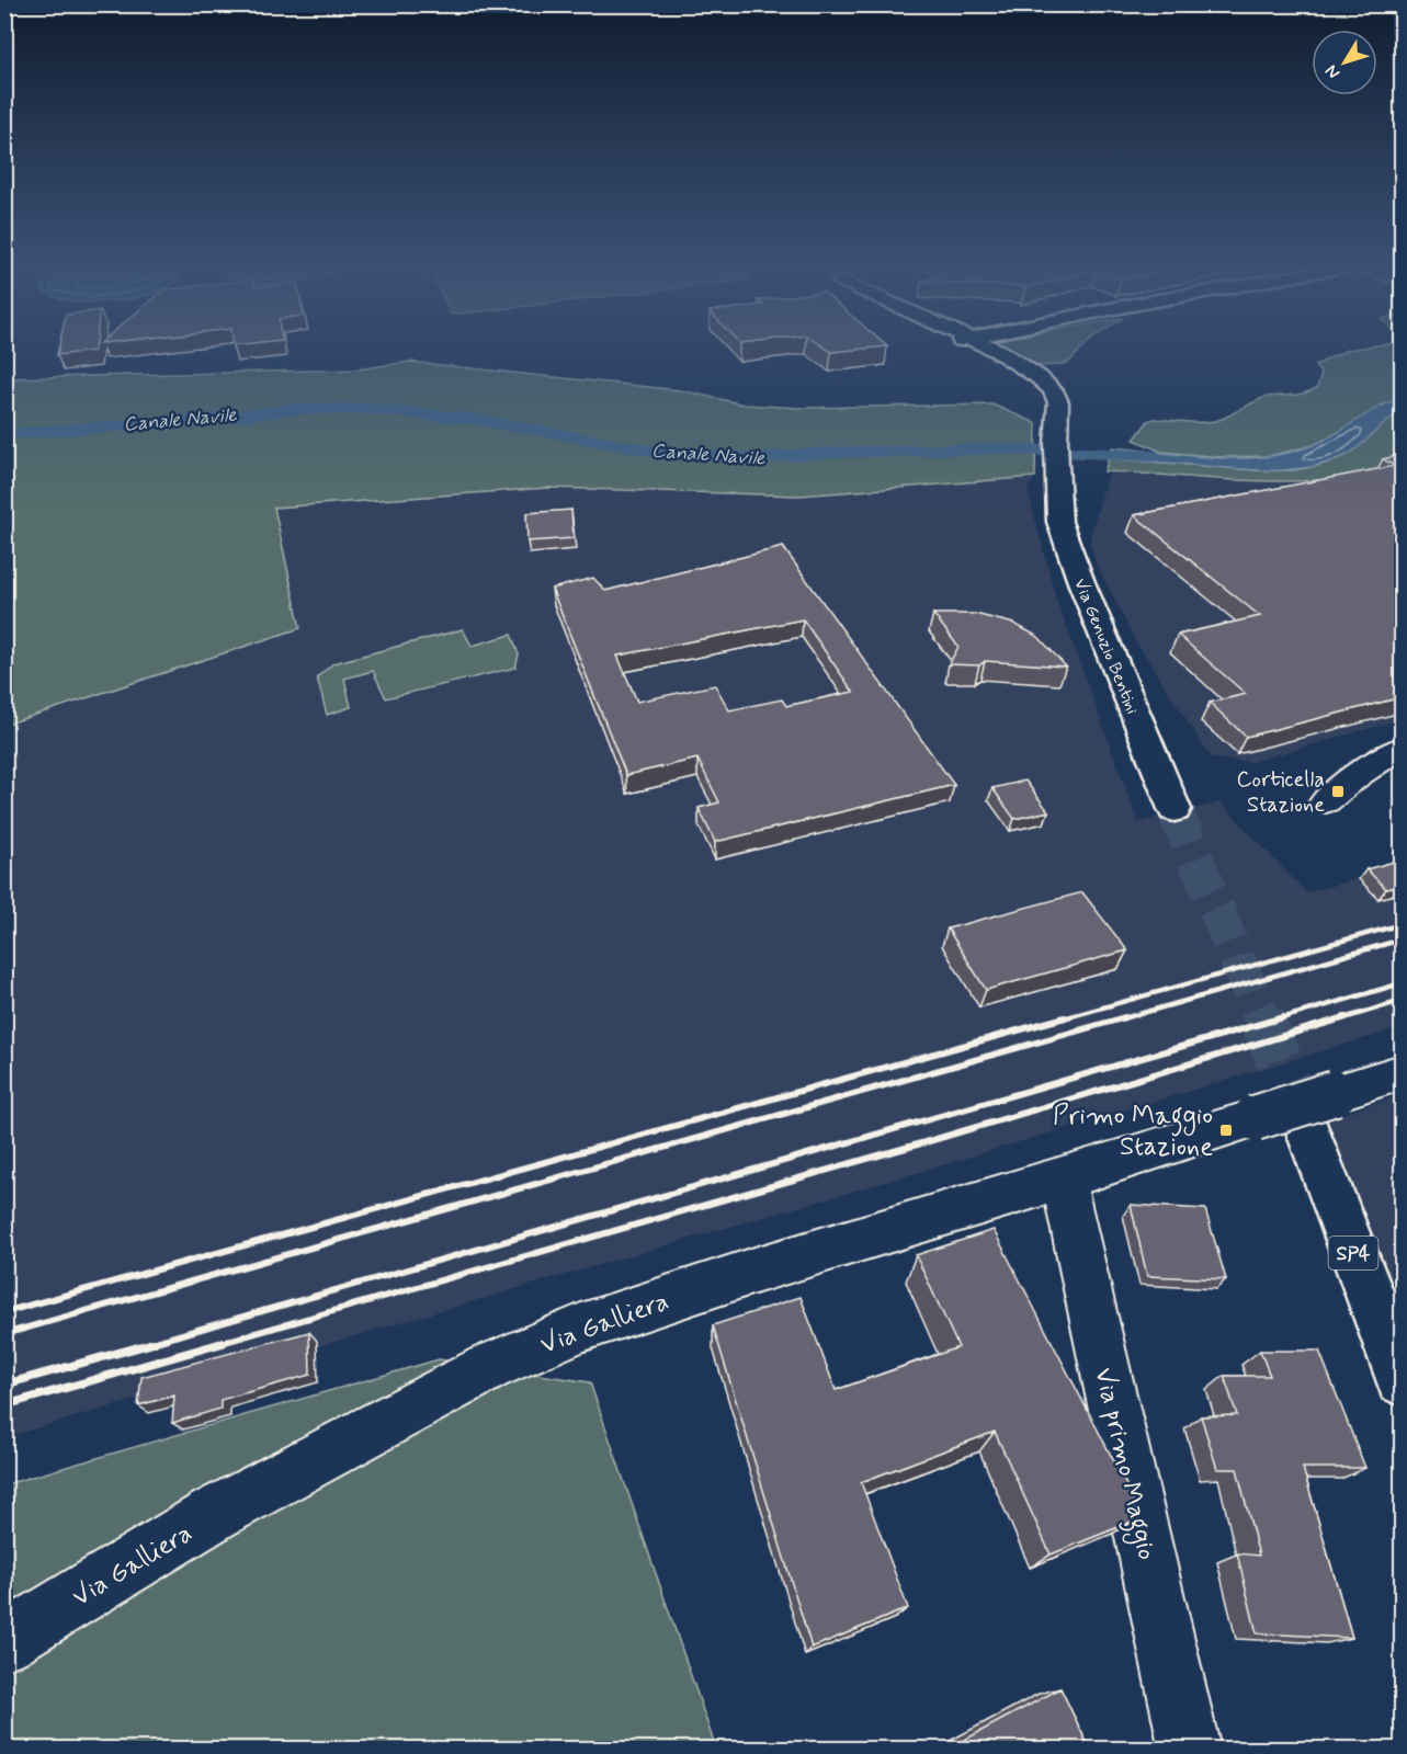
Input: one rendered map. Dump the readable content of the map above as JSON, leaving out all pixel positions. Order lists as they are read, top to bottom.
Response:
{
  "streets": {
    "main road": ["Via Genuzio Bentini", "SP4"],
    "street": ["Via Galliera", "Via primo Maggio"]
  },
  "crossings": [
    ["SP4", "Via Galliera"],
    ["Via Galliera", "Via primo Maggio"]
  ],
  "water": ["Canale Navile"],
  "places": {
    "transit": ["Corticella Stazione", "Primo Maggio Stazione"]
  },
  "north": "bottom left"
}
